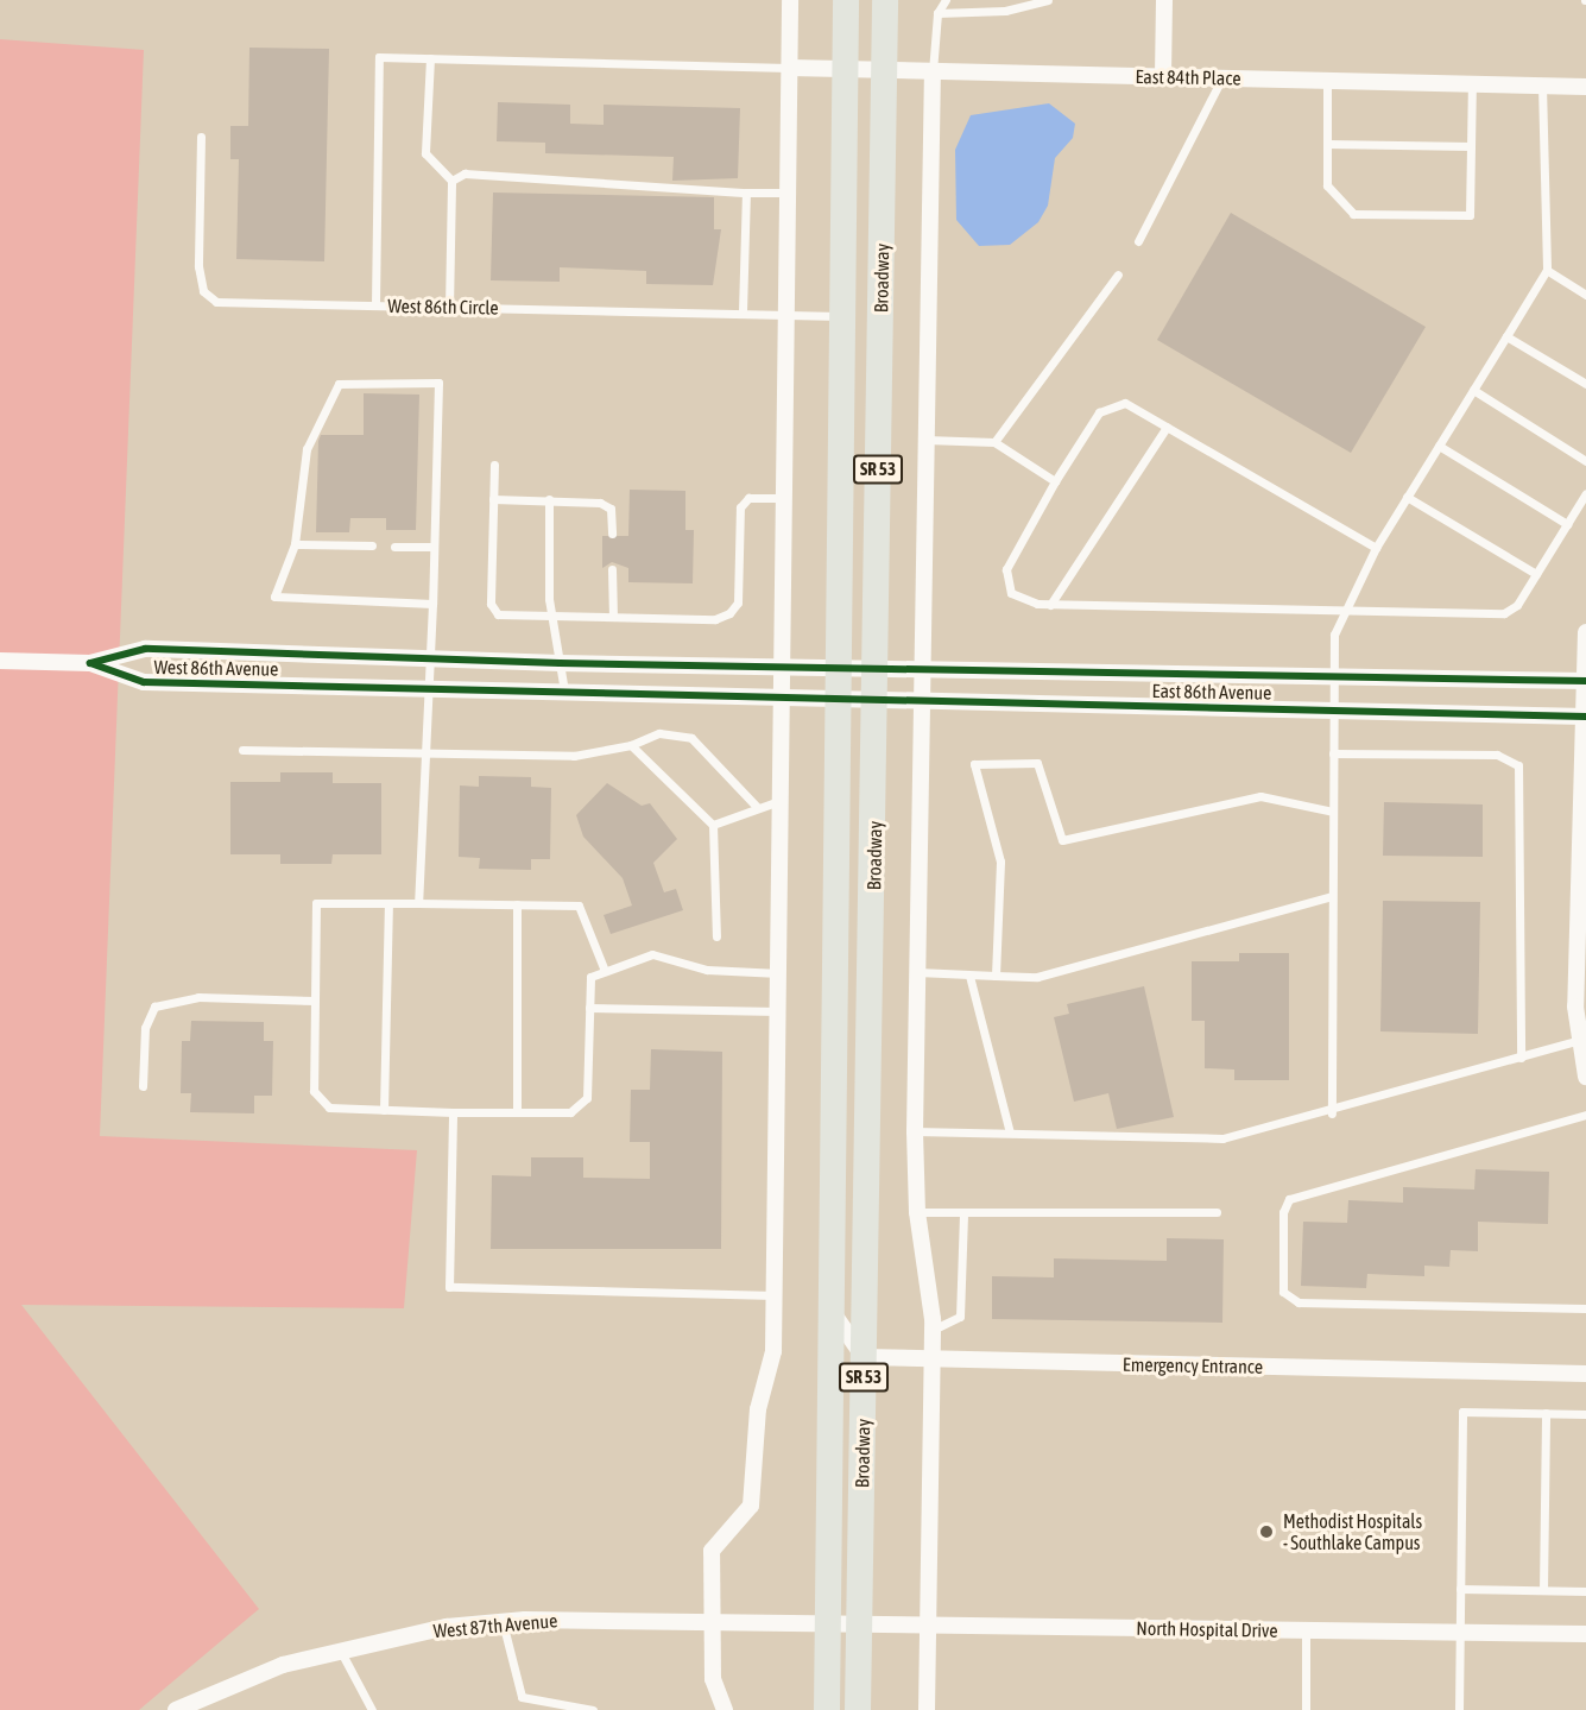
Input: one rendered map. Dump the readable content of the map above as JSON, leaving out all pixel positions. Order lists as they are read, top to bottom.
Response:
{
  "streets": {
    "main road": ["Broadway", "SR 53"],
    "street": [
      "East 84th Place",
      "West 86th Avenue",
      "East 86th Avenue",
      "Emergency Entrance",
      "West 87th Avenue",
      "North Hospital Drive"
    ],
    "lane": ["West 86th Circle"]
  },
  "crossings": [
    ["East 84th Place", "Broadway"],
    ["Broadway", "West 86th Circle"],
    ["Broadway", "West 86th Avenue"],
    ["Broadway", "East 86th Avenue"],
    ["Broadway", "Emergency Entrance"],
    ["Broadway", "West 87th Avenue"],
    ["Broadway", "North Hospital Drive"],
    ["West 86th Avenue", "East 86th Avenue"],
    ["West 87th Avenue", "North Hospital Drive"]
  ],
  "places": ["Methodist Hospitals - Southlake Campus"]
}
